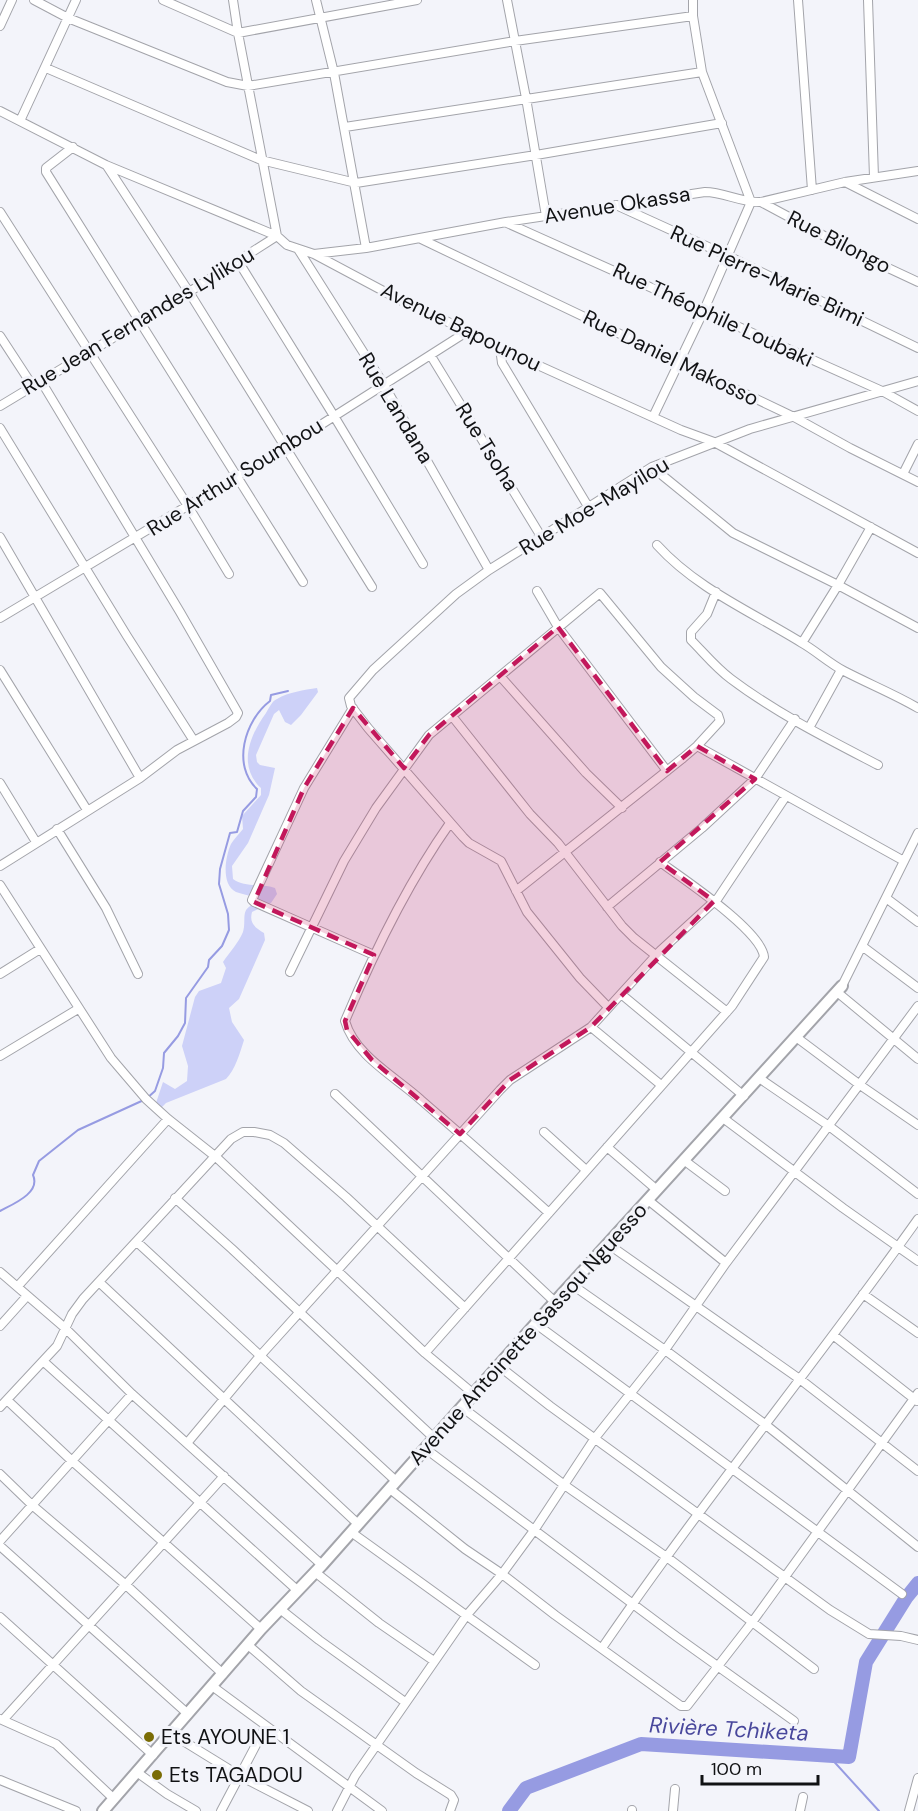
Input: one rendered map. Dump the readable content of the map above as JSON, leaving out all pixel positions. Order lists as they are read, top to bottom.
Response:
{
  "streets": {
    "street": [
      "Avenue Okassa",
      "Rue Bilongo",
      "Rue Pierre-Marie Bimi",
      "Rue Théophile Loubaki",
      "Rue Jean Fernandes Lylikou",
      "Avenue Bapounou",
      "Rue Daniel Makosso",
      "Rue Landana",
      "Rue Tsoha",
      "Rue Arthur Soumbou",
      "Rue Moe-Mayilou",
      "Avenue Antoinette Sassou Nguesso"
    ]
  },
  "crossings": [
    ["Avenue Okassa", "Rue Bilongo"],
    ["Avenue Okassa", "Rue Pierre-Marie Bimi"],
    ["Avenue Okassa", "Rue Théophile Loubaki"],
    ["Avenue Okassa", "Avenue Bapounou"],
    ["Avenue Okassa", "Rue Daniel Makosso"],
    ["Rue Théophile Loubaki", "Rue Moe-Mayilou"],
    ["Rue Jean Fernandes Lylikou", "Avenue Bapounou"],
    ["Avenue Bapounou", "Rue Landana"],
    ["Avenue Bapounou", "Rue Arthur Soumbou"],
    ["Avenue Bapounou", "Rue Moe-Mayilou"],
    ["Rue Daniel Makosso", "Rue Moe-Mayilou"],
    ["Rue Landana", "Rue Arthur Soumbou"],
    ["Rue Landana", "Rue Moe-Mayilou"],
    ["Rue Tsoha", "Rue Arthur Soumbou"],
    ["Rue Tsoha", "Rue Moe-Mayilou"]
  ],
  "water": ["Rivière Tchiketa"],
  "places": ["Ets AYOUNE 1", "Ets TAGADOU"],
  "scale_bar": "100 m"
}
